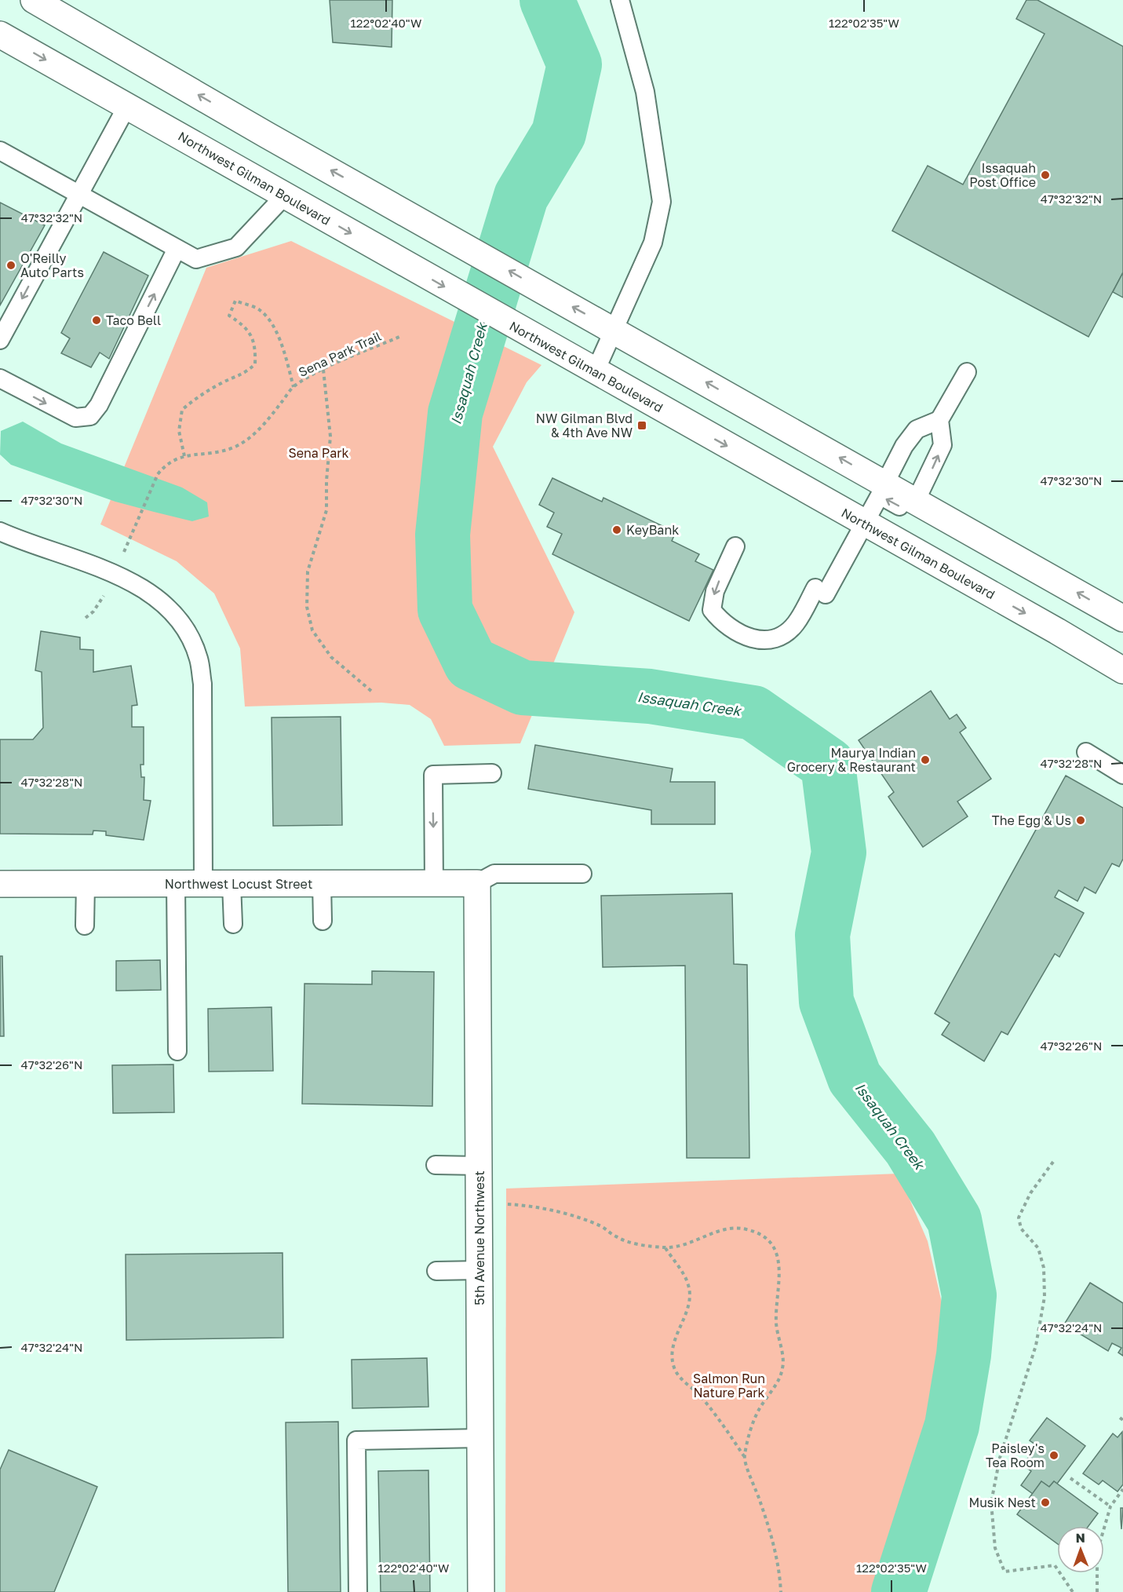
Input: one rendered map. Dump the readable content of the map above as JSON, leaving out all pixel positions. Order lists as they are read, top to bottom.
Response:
{
  "streets": {
    "street": ["Northwest Gilman Boulevard", "Northwest Locust Street", "5th Avenue Northwest"],
    "path": ["Sena Park Trail"]
  },
  "crossings": [
    ["Northwest Locust Street", "5th Avenue Northwest"]
  ],
  "water": ["Issaquah Creek"],
  "parks": ["Sena Park", "Salmon Run Nature Park"],
  "places": {
    "other": [
      "Issaquah Post Office",
      "O'Reilly Auto Parts",
      "Taco Bell",
      "KeyBank",
      "Maurya Indian Grocery & Restaurant",
      "The Egg & Us",
      "Paisley's Tea Room",
      "Musik Nest"
    ],
    "transit": ["NW Gilman Blvd & 4th Ave NW"]
  },
  "north": "top",
  "coordinates": [
    "122°02'40\"W",
    "122°02'35\"W",
    "47°32'32\"N",
    "47°32'30\"N",
    "47°32'28\"N",
    "47°32'26\"N",
    "47°32'24\"N"
  ]
}
